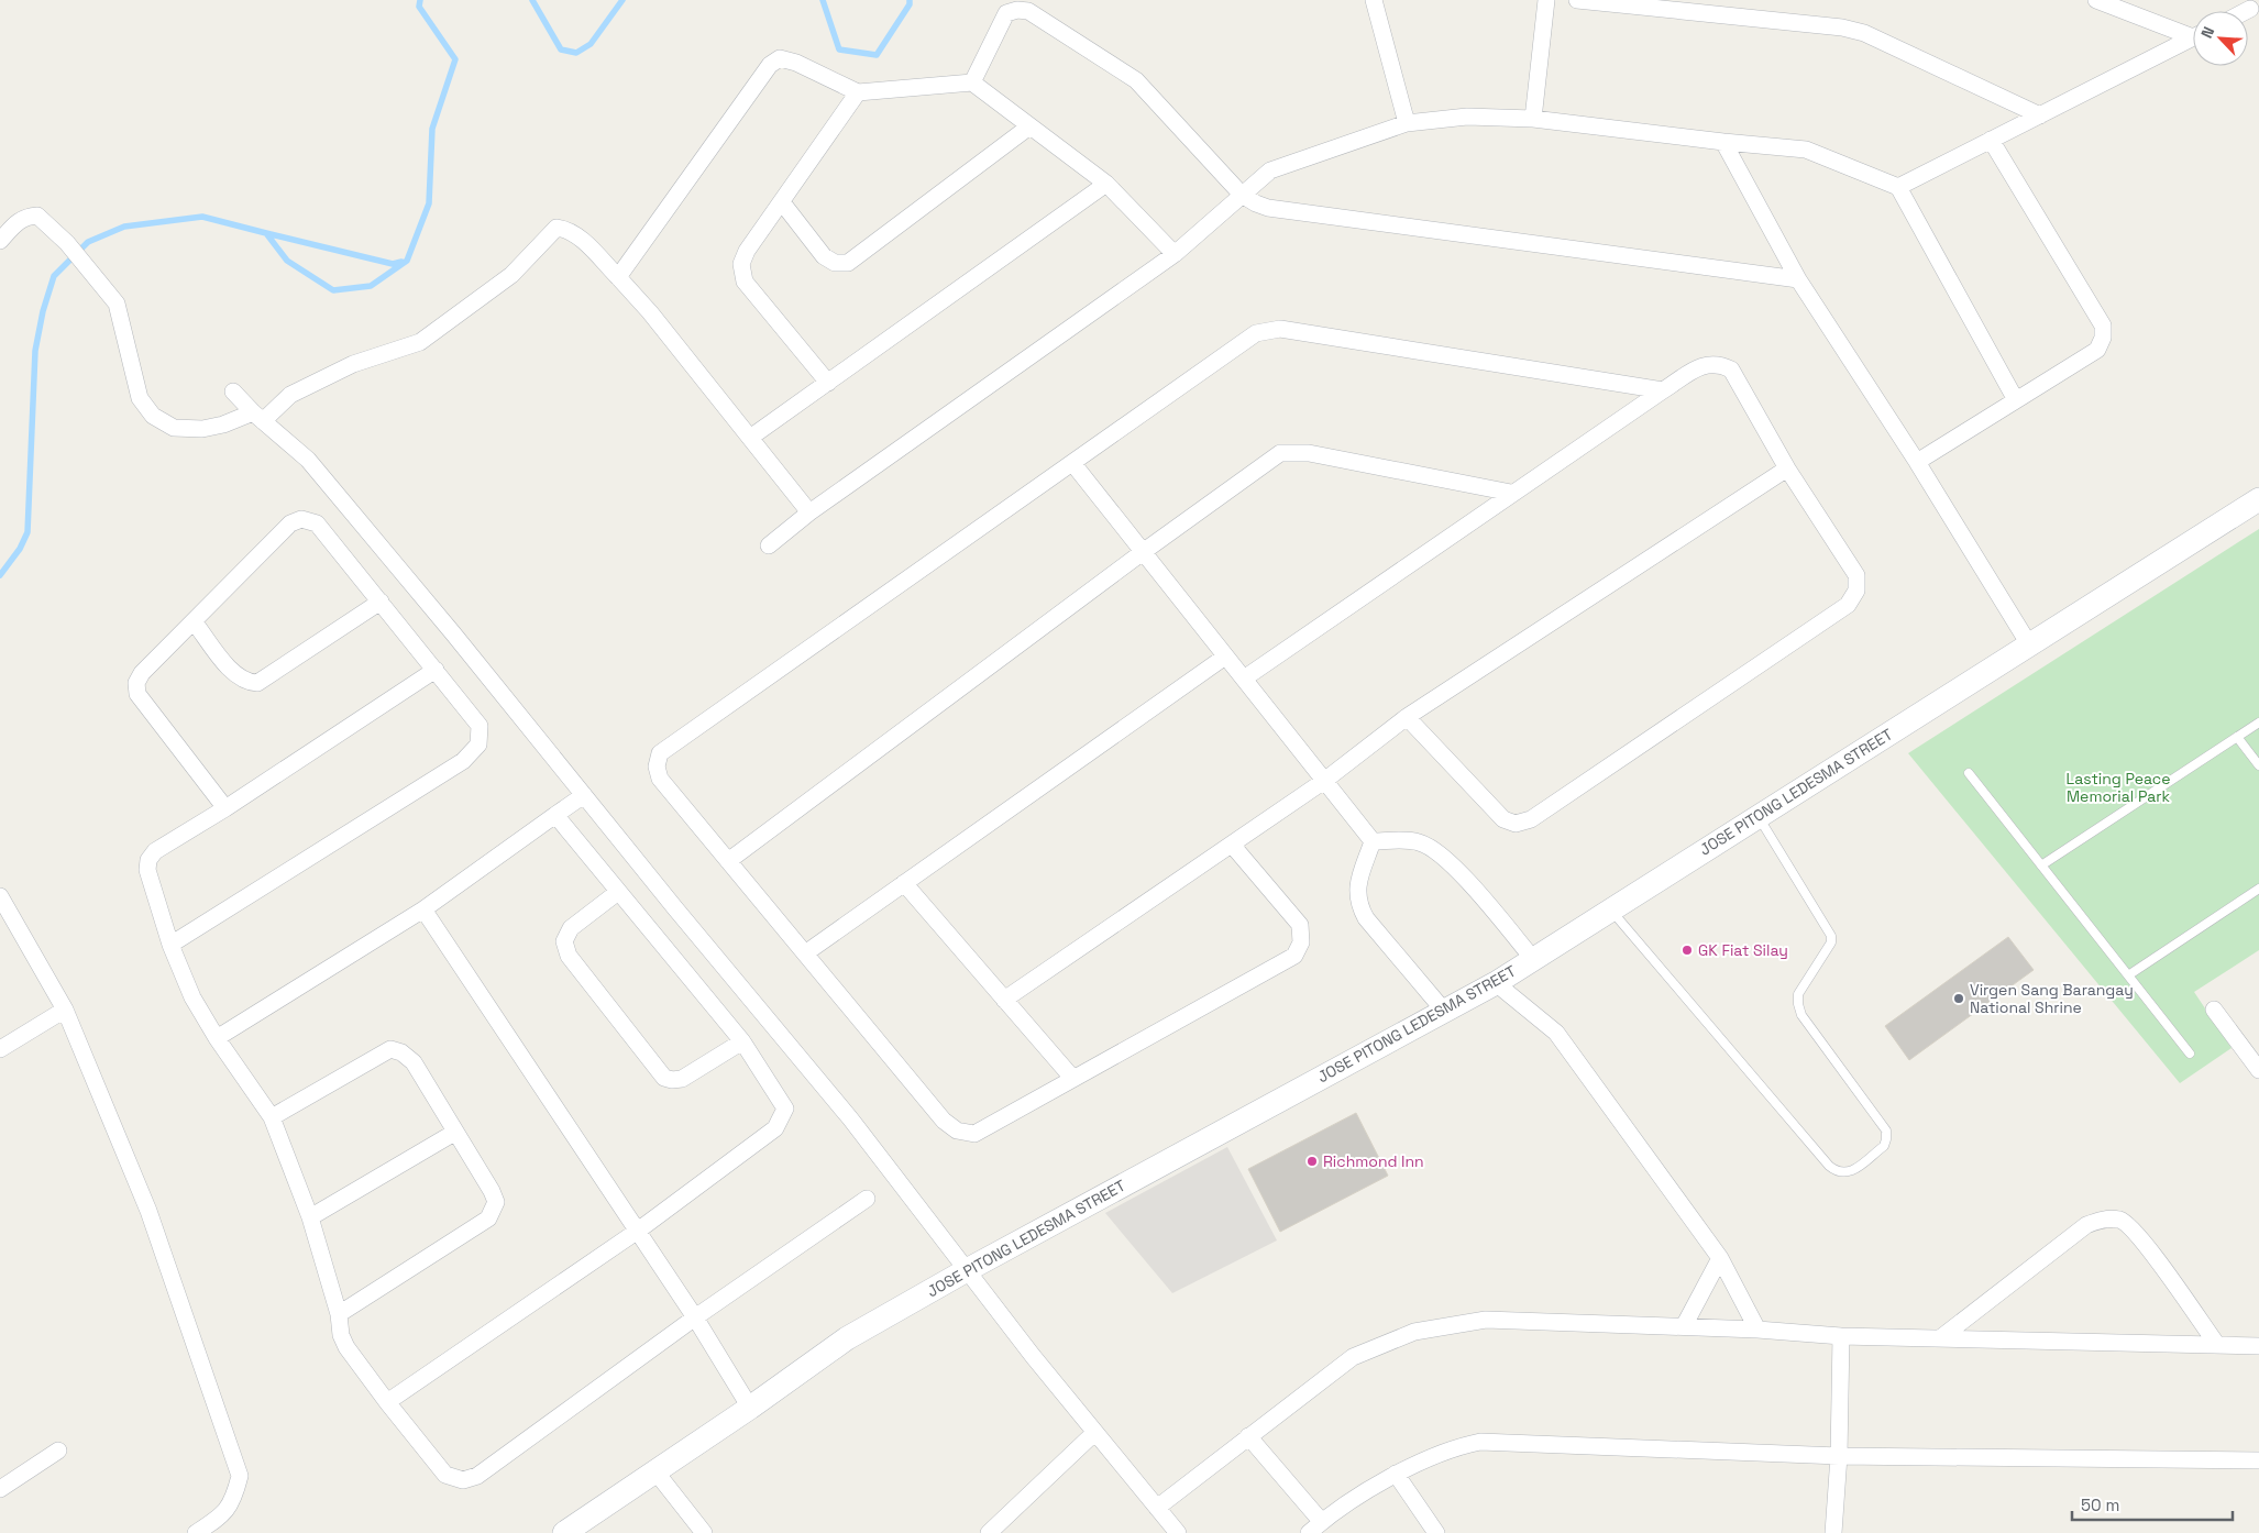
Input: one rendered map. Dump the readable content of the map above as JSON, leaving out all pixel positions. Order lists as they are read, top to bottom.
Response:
{
  "streets": {
    "main road": ["JOSE PITONG LEDESMA STREET"]
  },
  "parks": ["Lasting Peace Memorial Park"],
  "places": ["GK Fiat Silay", "Virgen Sang Barangay National Shrine", "Richmond Inn"],
  "scale_bar": "50 m",
  "north": "top left"
}
